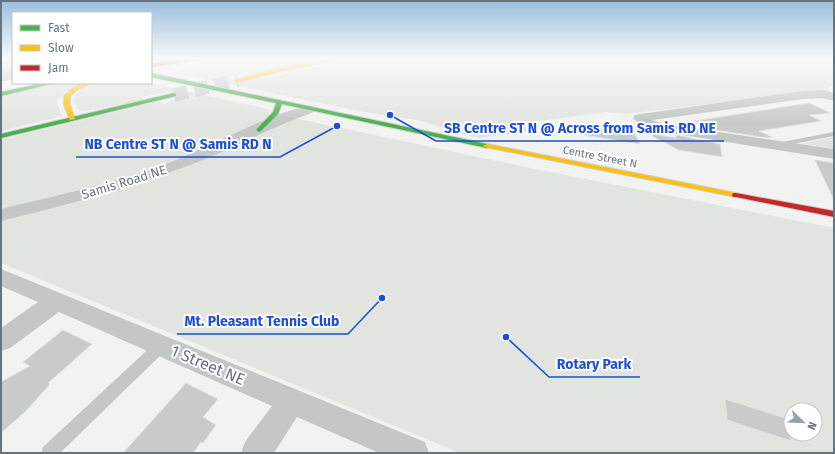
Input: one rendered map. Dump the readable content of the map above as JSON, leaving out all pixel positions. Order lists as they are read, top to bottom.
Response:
{
  "streets": {
    "main road": ["Centre Street N"],
    "street": ["Samis Road NE", "1 Street NE"]
  },
  "crossings": [
    ["Centre Street N", "Samis Road NE"]
  ],
  "places": [
    "SB Centre ST N @ Across from Samis RD NE",
    "NB Centre ST N @ Samis RD N",
    "Mt. Pleasant Tennis Club",
    "Rotary Park"
  ],
  "legend": ["Fast", "Slow", "Jam"],
  "north": "bottom right"
}
